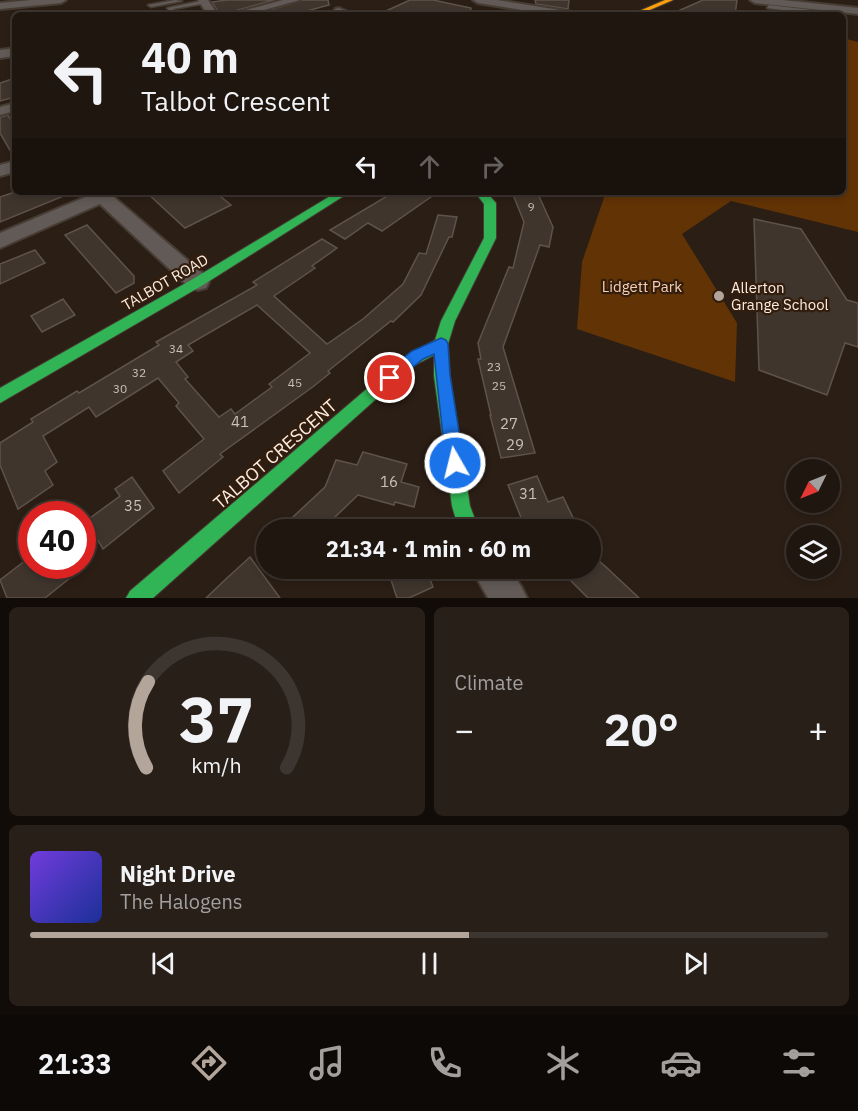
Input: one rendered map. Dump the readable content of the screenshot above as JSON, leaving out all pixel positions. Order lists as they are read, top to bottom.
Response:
{
  "streets": {
    "street": ["TALBOT ROAD", "TALBOT CRESCENT"]
  },
  "parks": ["Lidgett Park"],
  "places": ["Allerton Grange School"],
  "house_numbers": [
    "9",
    "34",
    "23",
    "32",
    "45",
    "25",
    "30",
    "41",
    "27",
    "29",
    "16",
    "31",
    "35"
  ],
  "north": "bottom left",
  "page": {
    "turn": ["40 m", "Talbot Crescent"],
    "limit": "40",
    "trip": "21:34 · 1 min · 60 m",
    "tile": "Climate",
    "heat": ["−", "20°", "+"],
    "song": ["Night Drive", "The Halogens"],
    "tabs": "21:33",
    "gauge": ["37", "km/h"]
  }
}
